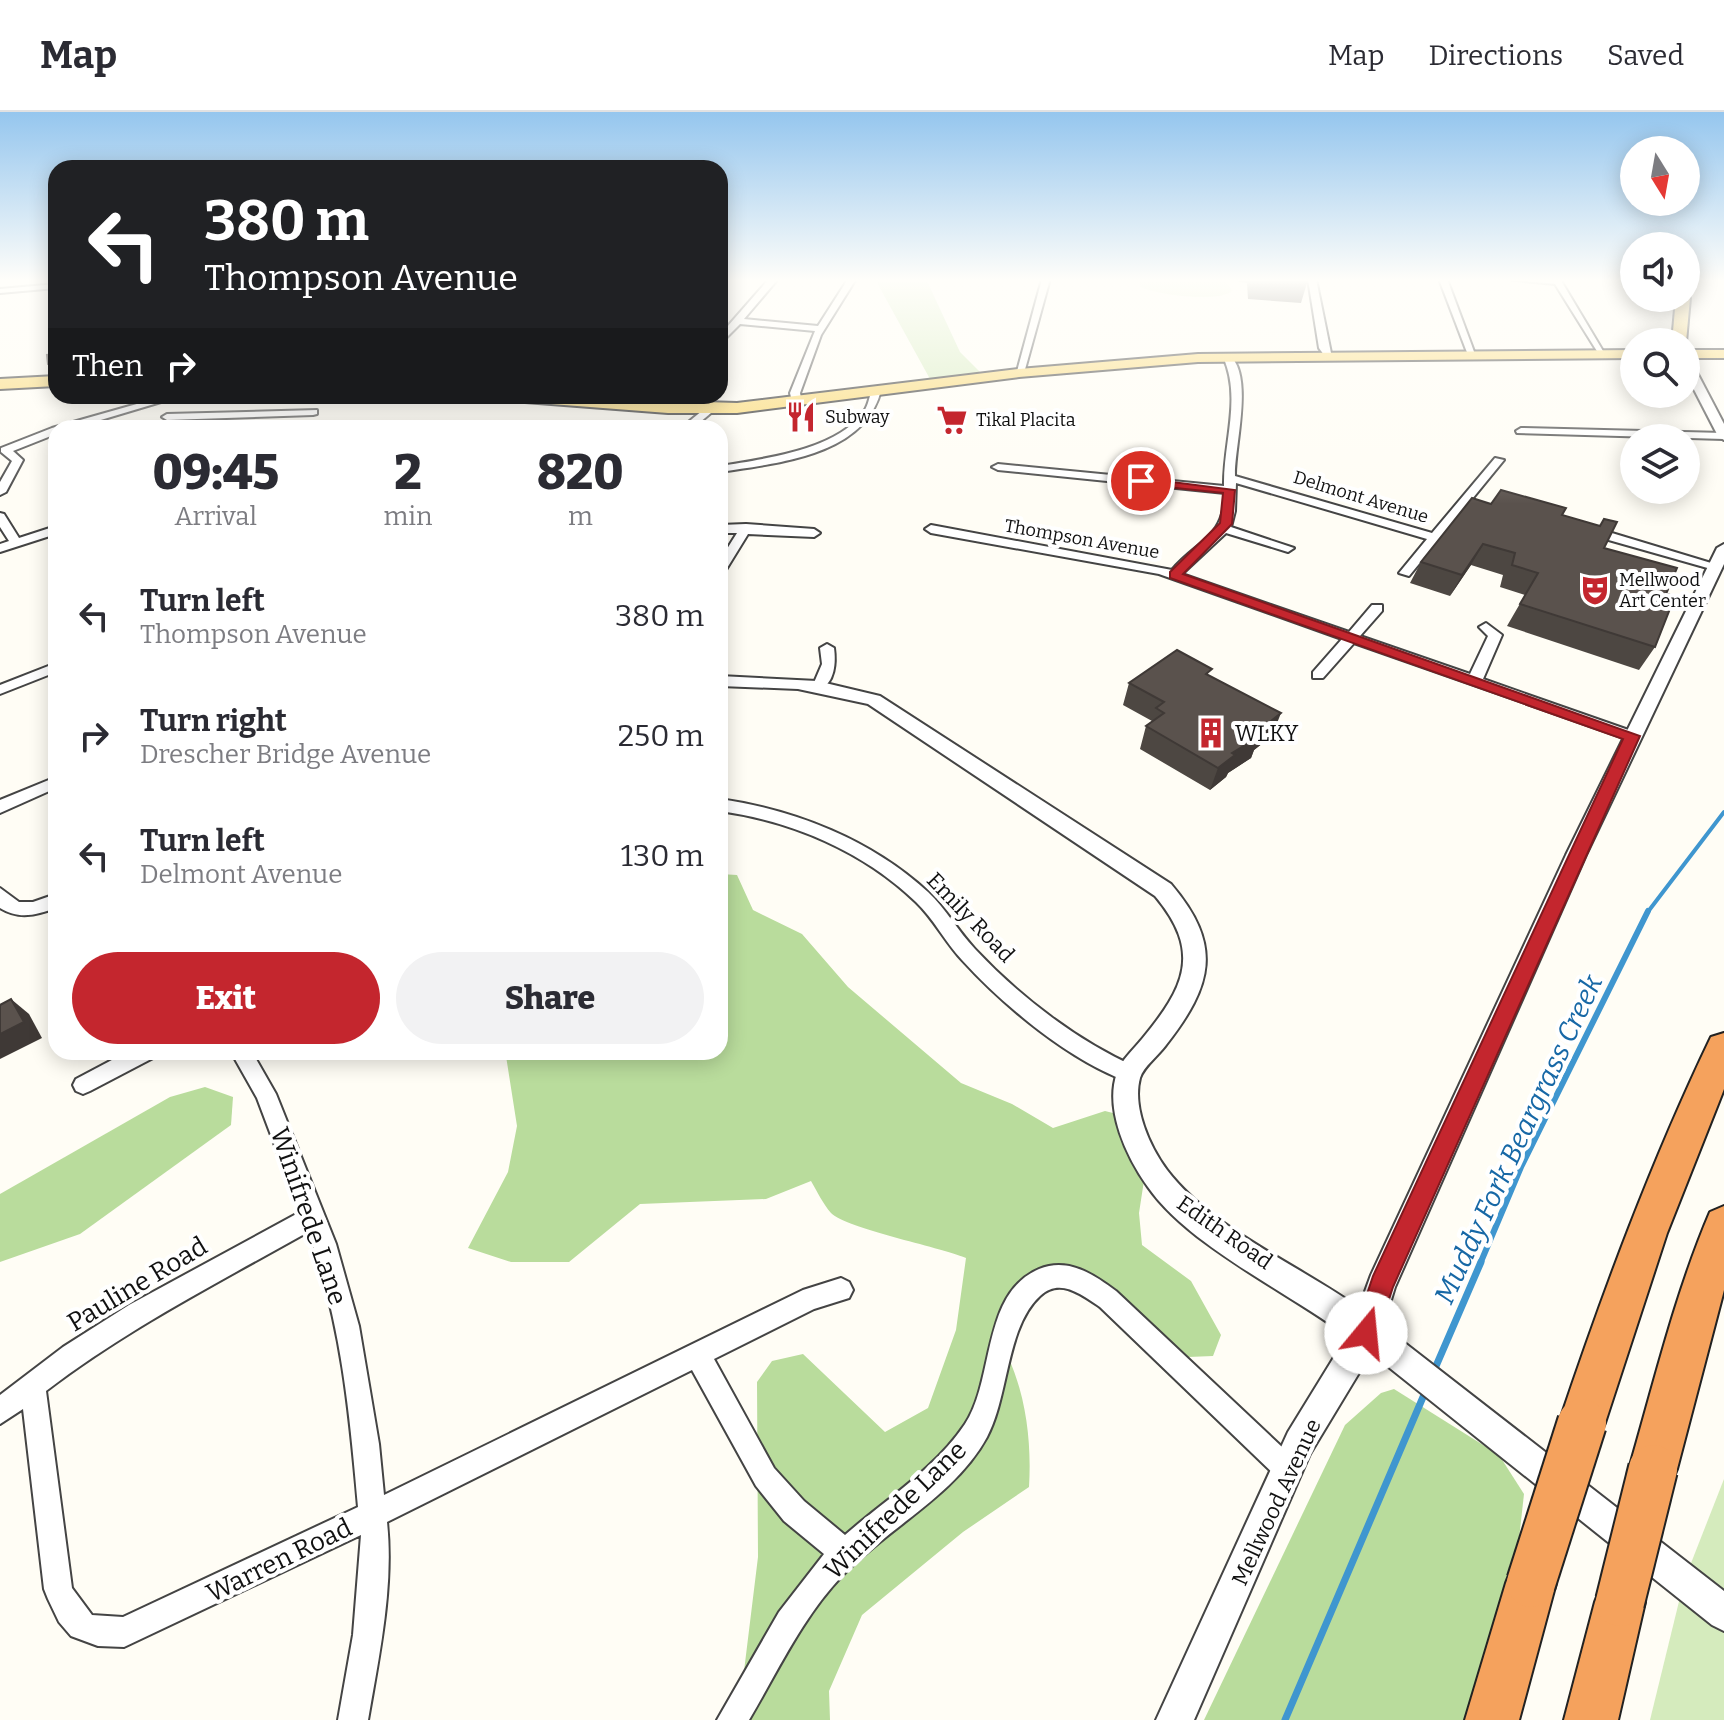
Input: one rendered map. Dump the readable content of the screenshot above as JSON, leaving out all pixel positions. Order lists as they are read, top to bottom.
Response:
{
  "streets": {
    "street": [
      "Delmont Avenue",
      "Thompson Avenue",
      "Emily Road",
      "Winifrede Lane",
      "Edith Road",
      "Pauline Road",
      "Mellwood Avenue",
      "Warren Road"
    ]
  },
  "crossings": [
    ["Thompson Avenue", "Mellwood Avenue"],
    ["Emily Road", "Edith Road"],
    ["Winifrede Lane", "Pauline Road"],
    ["Winifrede Lane", "Mellwood Avenue"],
    ["Winifrede Lane", "Warren Road"],
    ["Edith Road", "Mellwood Avenue"],
    ["Pauline Road", "Warren Road"]
  ],
  "water": ["Muddy Fork Beargrass Creek"],
  "places": {
    "restaurant": ["Subway"],
    "supermarket": ["Tikal Placita"],
    "theatre": ["Mellwood Art Center"],
    "building": ["WLKY"]
  },
  "north": "bottom",
  "page": {
    "header": "Map",
    "nav": ["Map", "Directions", "Saved"],
    "turn": ["380 m", "Thompson Avenue"],
    "then": "Then",
    "eta": [
      "09:45",
      "Arrival",
      "2",
      "min",
      "820",
      "m"
    ],
    "list": [
      {
        "name": "Turn left",
        "note": "Thompson Avenue",
        "value": "380 m"
      },
      {
        "name": "Turn right",
        "note": "Drescher Bridge Avenue",
        "value": "250 m"
      },
      {
        "name": "Turn left",
        "note": "Delmont Avenue",
        "value": "130 m"
      }
    ],
    "buttons": ["Exit", "Share"]
  }
}
